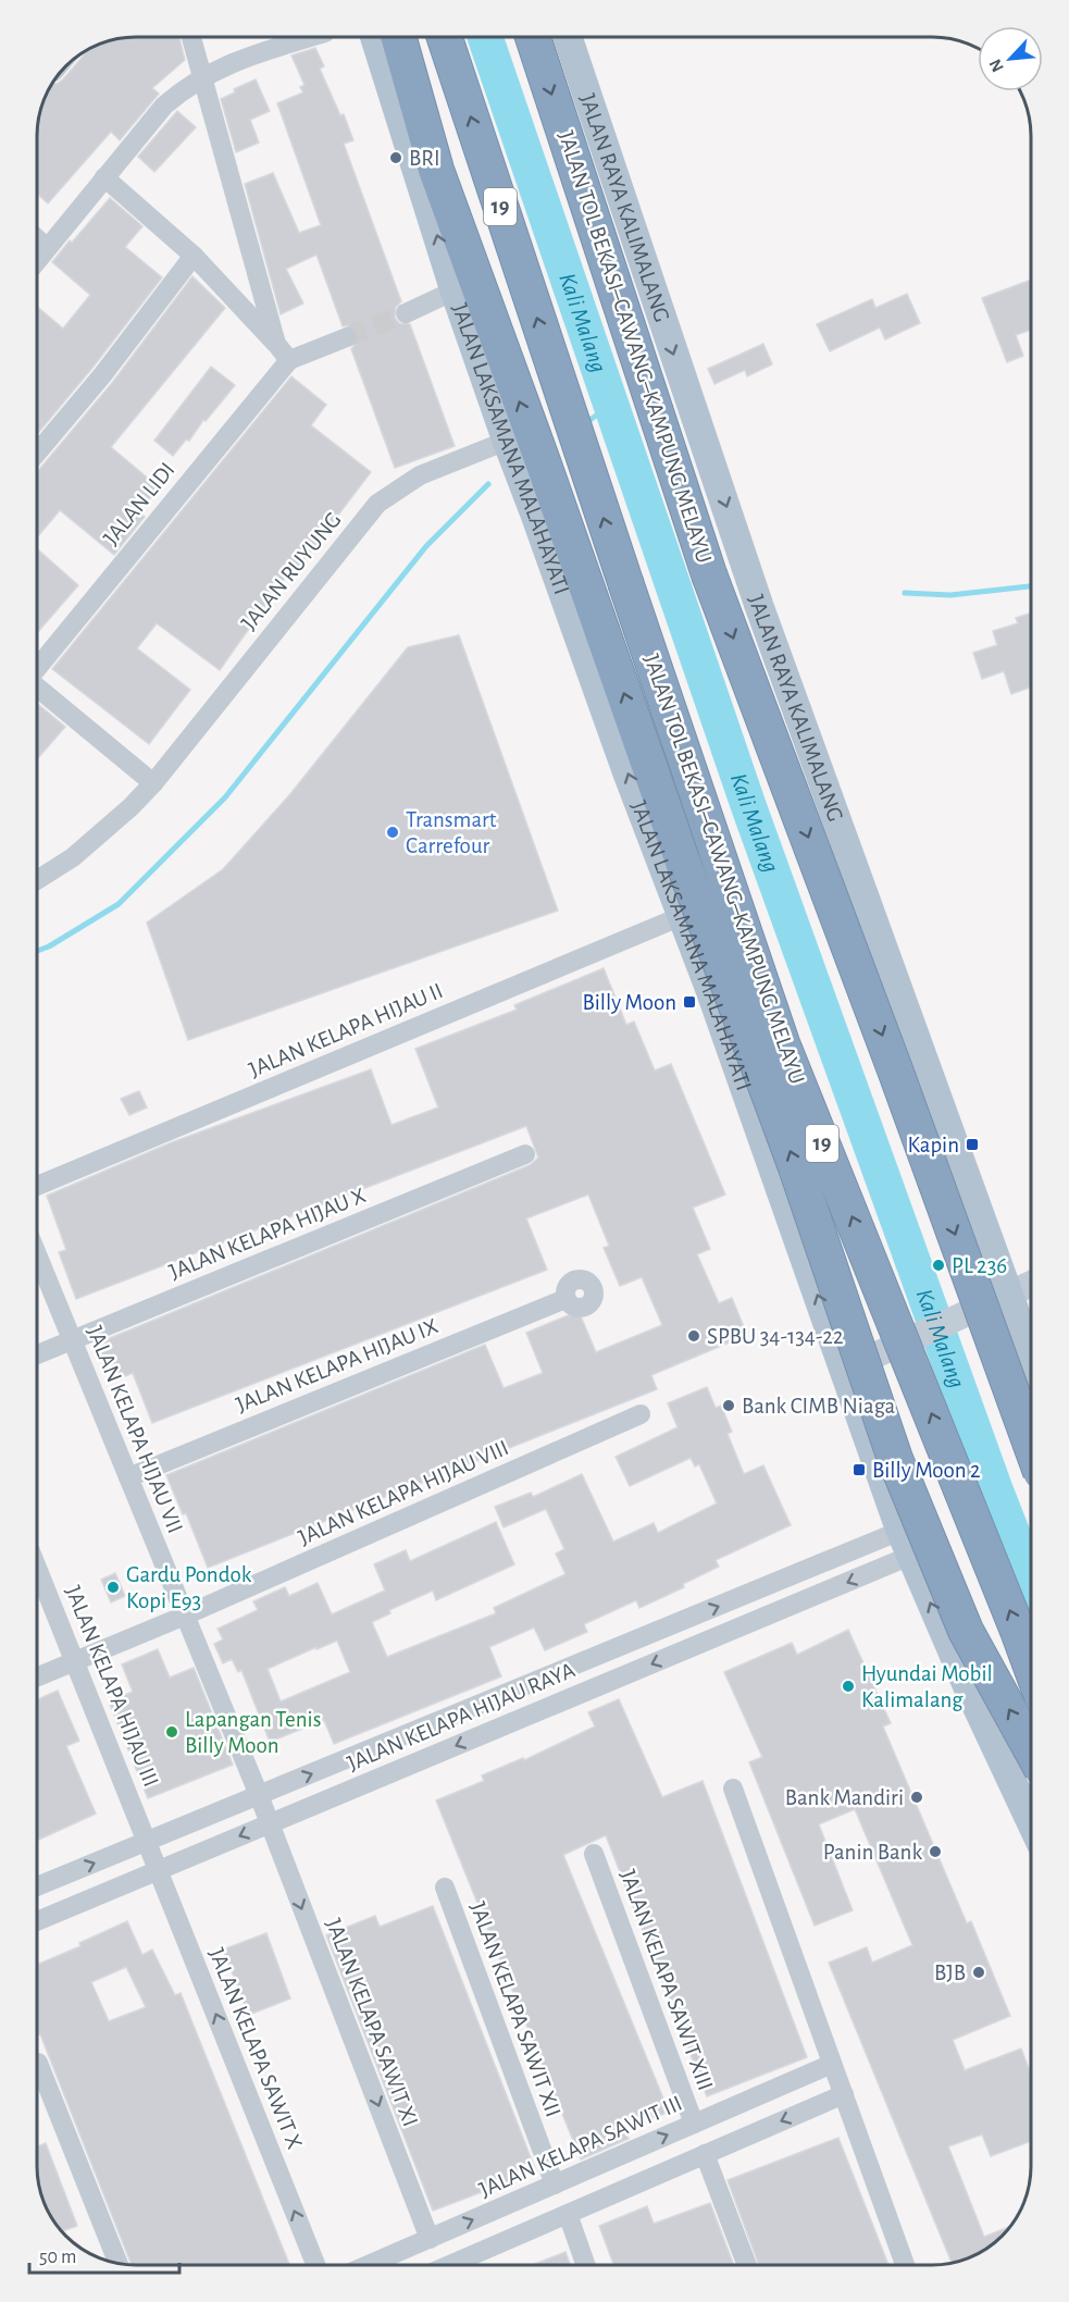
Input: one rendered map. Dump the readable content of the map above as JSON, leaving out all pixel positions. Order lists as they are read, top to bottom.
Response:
{
  "streets": {
    "highway": ["19", "JALAN TOL BEKASI–CAWANG–KAMPUNG MELAYU"],
    "main road": ["JALAN RAYA KALIMALANG", "JALAN LAKSAMANA MALAHAYATI"],
    "street": [
      "JALAN LIDI",
      "JALAN RUYUNG",
      "JALAN KELAPA HIJAU II",
      "JALAN KELAPA HIJAU X",
      "JALAN KELAPA HIJAU IX",
      "JALAN KELAPA HIJAU VII",
      "JALAN KELAPA HIJAU VIII",
      "JALAN KELAPA HIJAU III",
      "JALAN KELAPA HIJAU RAYA",
      "JALAN KELAPA SAWIT XIII",
      "JALAN KELAPA SAWIT XII",
      "JALAN KELAPA SAWIT XI",
      "JALAN KELAPA SAWIT X",
      "JALAN KELAPA SAWIT III"
    ]
  },
  "crossings": [
    ["JALAN LAKSAMANA MALAHAYATI", "JALAN RUYUNG"],
    ["JALAN LAKSAMANA MALAHAYATI", "JALAN KELAPA HIJAU II"],
    ["JALAN LAKSAMANA MALAHAYATI", "JALAN KELAPA HIJAU RAYA"],
    ["JALAN KELAPA HIJAU X", "JALAN KELAPA HIJAU VII"],
    ["JALAN KELAPA HIJAU IX", "JALAN KELAPA HIJAU VII"],
    ["JALAN KELAPA HIJAU VII", "JALAN KELAPA HIJAU VIII"],
    ["JALAN KELAPA HIJAU VII", "JALAN KELAPA HIJAU RAYA"],
    ["JALAN KELAPA HIJAU VII", "JALAN KELAPA SAWIT XI"],
    ["JALAN KELAPA HIJAU VIII", "JALAN KELAPA HIJAU III"],
    ["JALAN KELAPA HIJAU III", "JALAN KELAPA HIJAU RAYA"],
    ["JALAN KELAPA HIJAU III", "JALAN KELAPA SAWIT X"],
    ["JALAN KELAPA HIJAU RAYA", "JALAN KELAPA SAWIT XI"],
    ["JALAN KELAPA HIJAU RAYA", "JALAN KELAPA SAWIT X"],
    ["JALAN KELAPA SAWIT XIII", "JALAN KELAPA SAWIT III"],
    ["JALAN KELAPA SAWIT XII", "JALAN KELAPA SAWIT III"],
    ["JALAN KELAPA SAWIT XI", "JALAN KELAPA SAWIT III"]
  ],
  "one_way": [
    "JALAN RAYA KALIMALANG",
    "JALAN LAKSAMANA MALAHAYATI",
    "JALAN KELAPA SAWIT XI",
    "JALAN KELAPA SAWIT X"
  ],
  "water": ["Kali Malang"],
  "places": {
    "other": [
      "BRI",
      "Transmart Carrefour",
      "PL 236",
      "SPBU 34-134-22",
      "Bank CIMB Niaga",
      "Gardu Pondok Kopi E93",
      "Hyundai Mobil Kalimalang",
      "Lapangan Tenis Billy Moon",
      "Bank Mandiri",
      "Panin Bank",
      "BJB"
    ],
    "transit": ["Billy Moon", "Kapin", "Billy Moon 2"]
  },
  "scale_bar": "50 m",
  "north": "bottom left"
}
